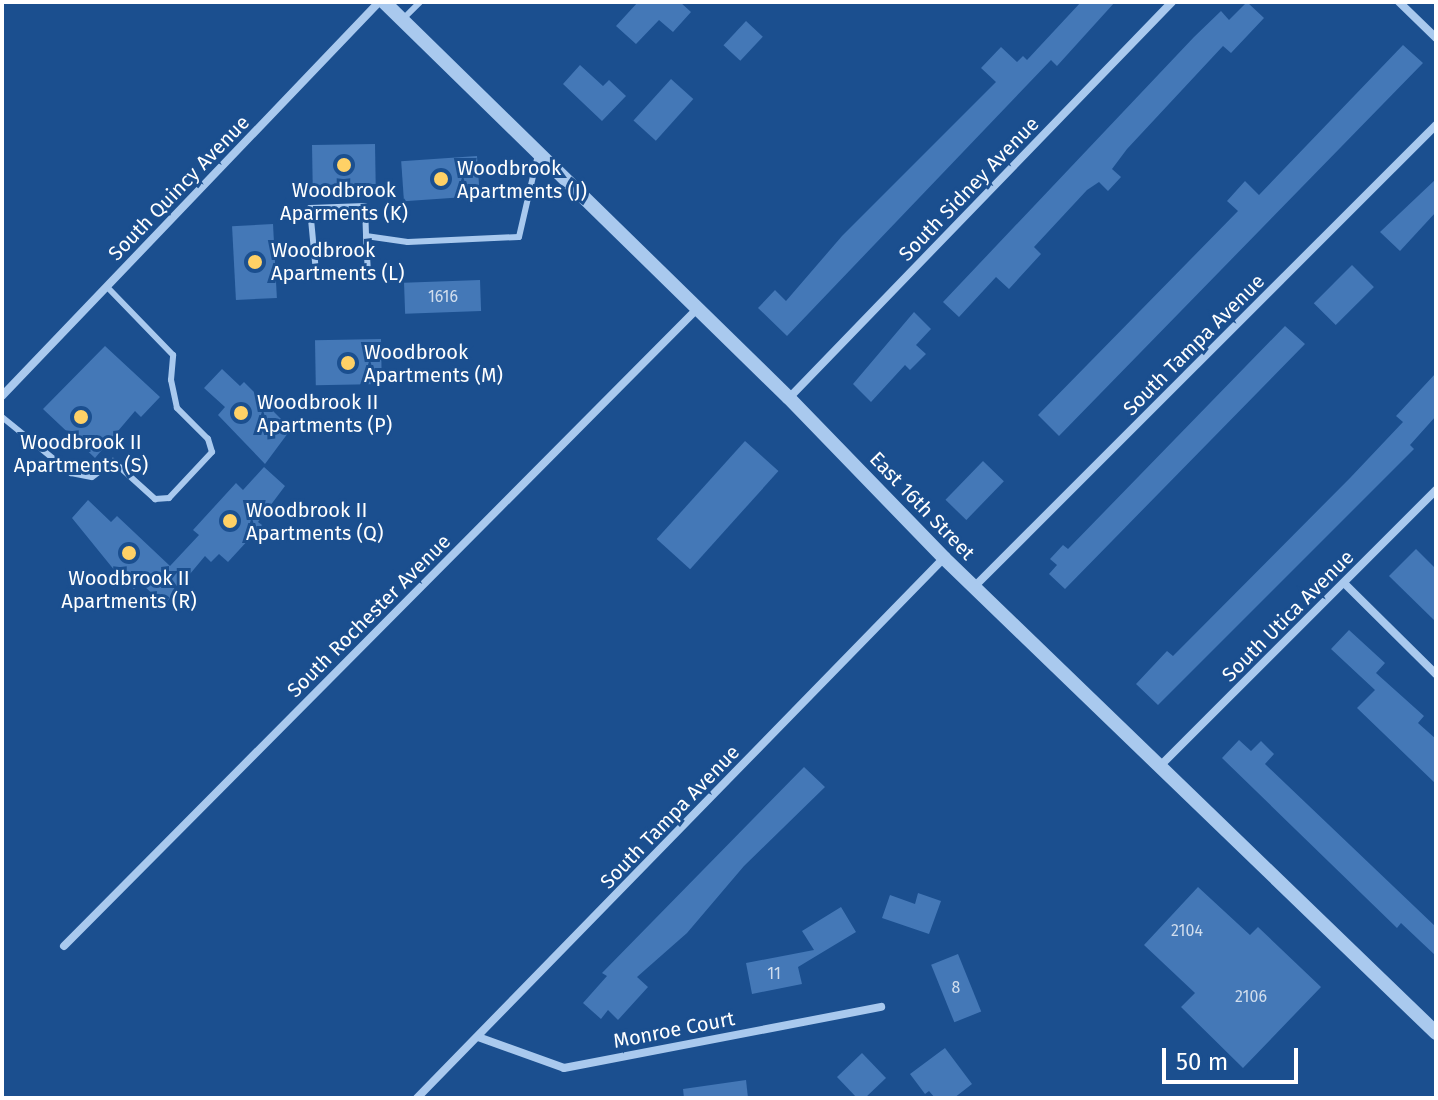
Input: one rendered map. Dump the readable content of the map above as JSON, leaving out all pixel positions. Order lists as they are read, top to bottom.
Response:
{
  "streets": {
    "street": [
      "South Quincy Avenue",
      "South Sidney Avenue",
      "South Tampa Avenue",
      "East 16th Street",
      "South Rochester Avenue",
      "South Utica Avenue",
      "Monroe Court"
    ]
  },
  "crossings": [
    ["South Quincy Avenue", "East 16th Street"],
    ["South Sidney Avenue", "East 16th Street"],
    ["South Tampa Avenue", "East 16th Street"],
    ["South Tampa Avenue", "Monroe Court"],
    ["East 16th Street", "South Rochester Avenue"],
    ["East 16th Street", "South Utica Avenue"]
  ],
  "places": [
    "Woodbrook Aparments (K)",
    "Woodbrook Apartments (J)",
    "Woodbrook Apartments (L)",
    "Woodbrook Apartments (M)",
    "Woodbrook II Apartments (P)",
    "Woodbrook II Apartments (S)",
    "Woodbrook II Apartments (Q)",
    "Woodbrook II Apartments (R)"
  ],
  "house_numbers": [
    "1616",
    "2104",
    "11",
    "8",
    "2106"
  ],
  "scale_bar": "50 m"
}
